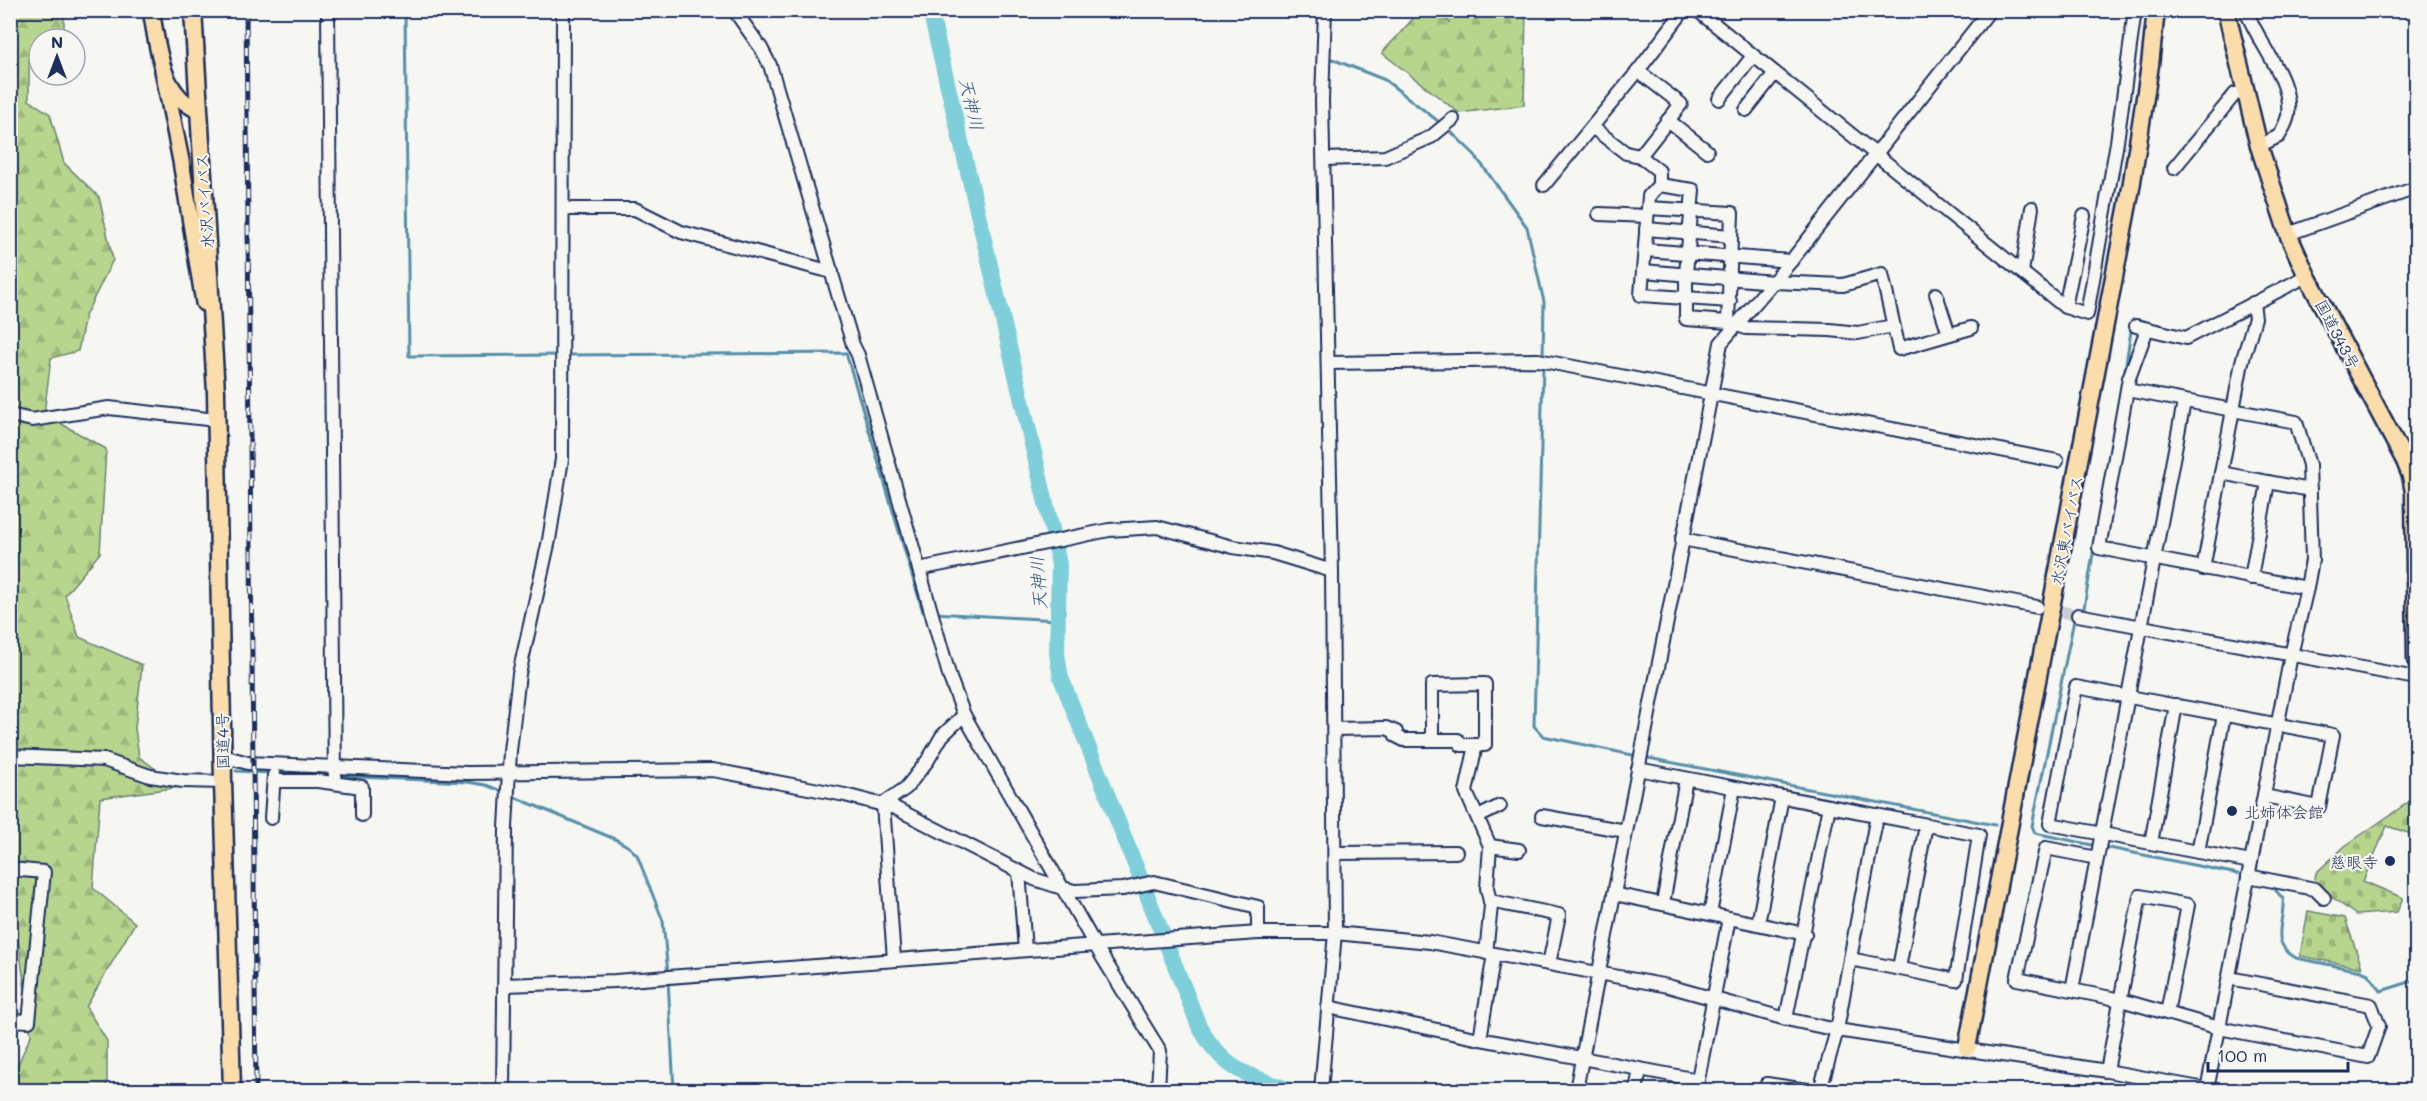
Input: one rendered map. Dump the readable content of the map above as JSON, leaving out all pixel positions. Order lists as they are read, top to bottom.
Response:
{
  "streets": {
    "highway": [
      "水沢バイパス",
      "国道343号",
      "水沢東バイパス",
      "国道4号"
    ]
  },
  "crossings": [
    ["水沢バイパス", "国道4号"]
  ],
  "water": ["天神川"],
  "places": ["北姉体会館", "慈眼寺"],
  "scale_bar": "100 m",
  "north": "top"
}
